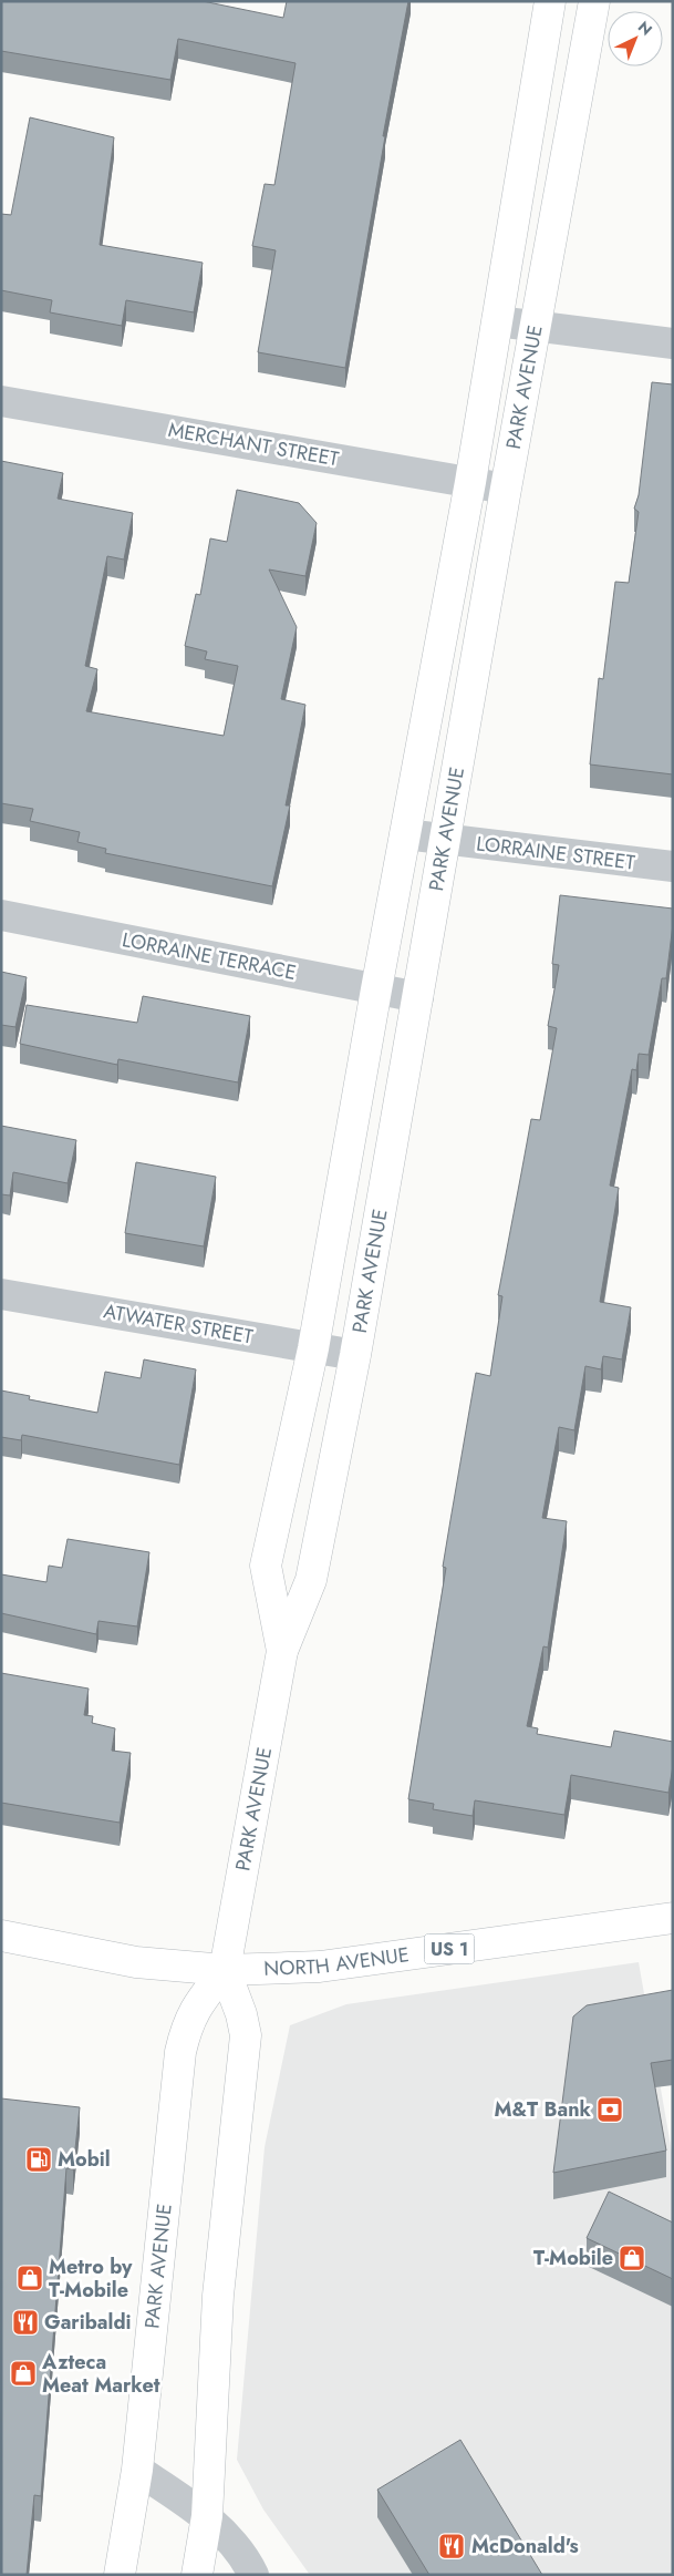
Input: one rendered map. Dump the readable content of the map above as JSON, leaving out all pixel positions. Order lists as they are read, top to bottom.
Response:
{
  "streets": {
    "main road": ["PARK AVENUE", "US 1", "NORTH AVENUE"],
    "street": [
      "MERCHANT STREET",
      "LORRAINE STREET",
      "LORRAINE TERRACE",
      "ATWATER STREET"
    ]
  },
  "crossings": [
    ["PARK AVENUE", "MERCHANT STREET"],
    ["PARK AVENUE", "LORRAINE STREET"],
    ["PARK AVENUE", "LORRAINE TERRACE"],
    ["PARK AVENUE", "ATWATER STREET"],
    ["PARK AVENUE", "NORTH AVENUE"]
  ],
  "places": {
    "bank": ["M&T Bank"],
    "fuel station": ["Mobil"],
    "shop": ["T-Mobile", "Metro by T-Mobile", "Azteca Meat Market"],
    "restaurant": ["Garibaldi", "McDonald's"]
  },
  "north": "top right"
}
